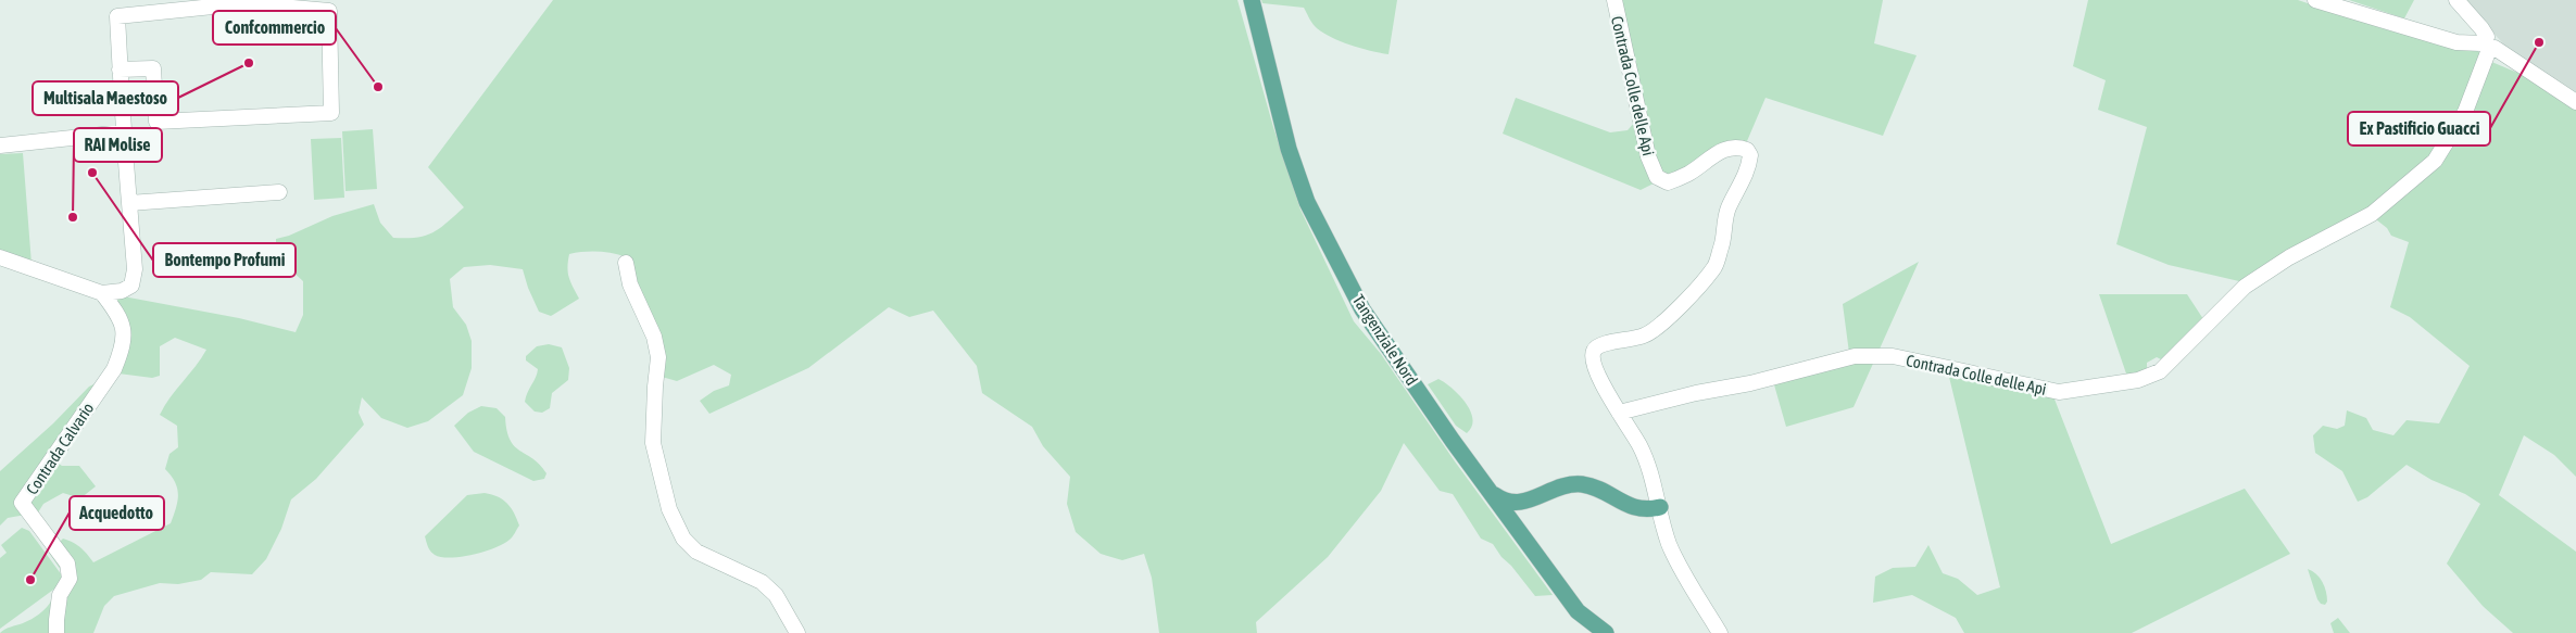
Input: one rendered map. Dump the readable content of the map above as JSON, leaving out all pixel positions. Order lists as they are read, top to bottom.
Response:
{
  "streets": {
    "main road": ["Tangenziale Nord"],
    "street": ["Contrada Colle delle Api", "Contrada Calvario"]
  },
  "places": [
    "Ex Pastificio Guacci",
    "Multisala Maestoso",
    "Confcommercio",
    "Bontempo Profumi",
    "RAI Molise",
    "Acquedotto"
  ]
}
